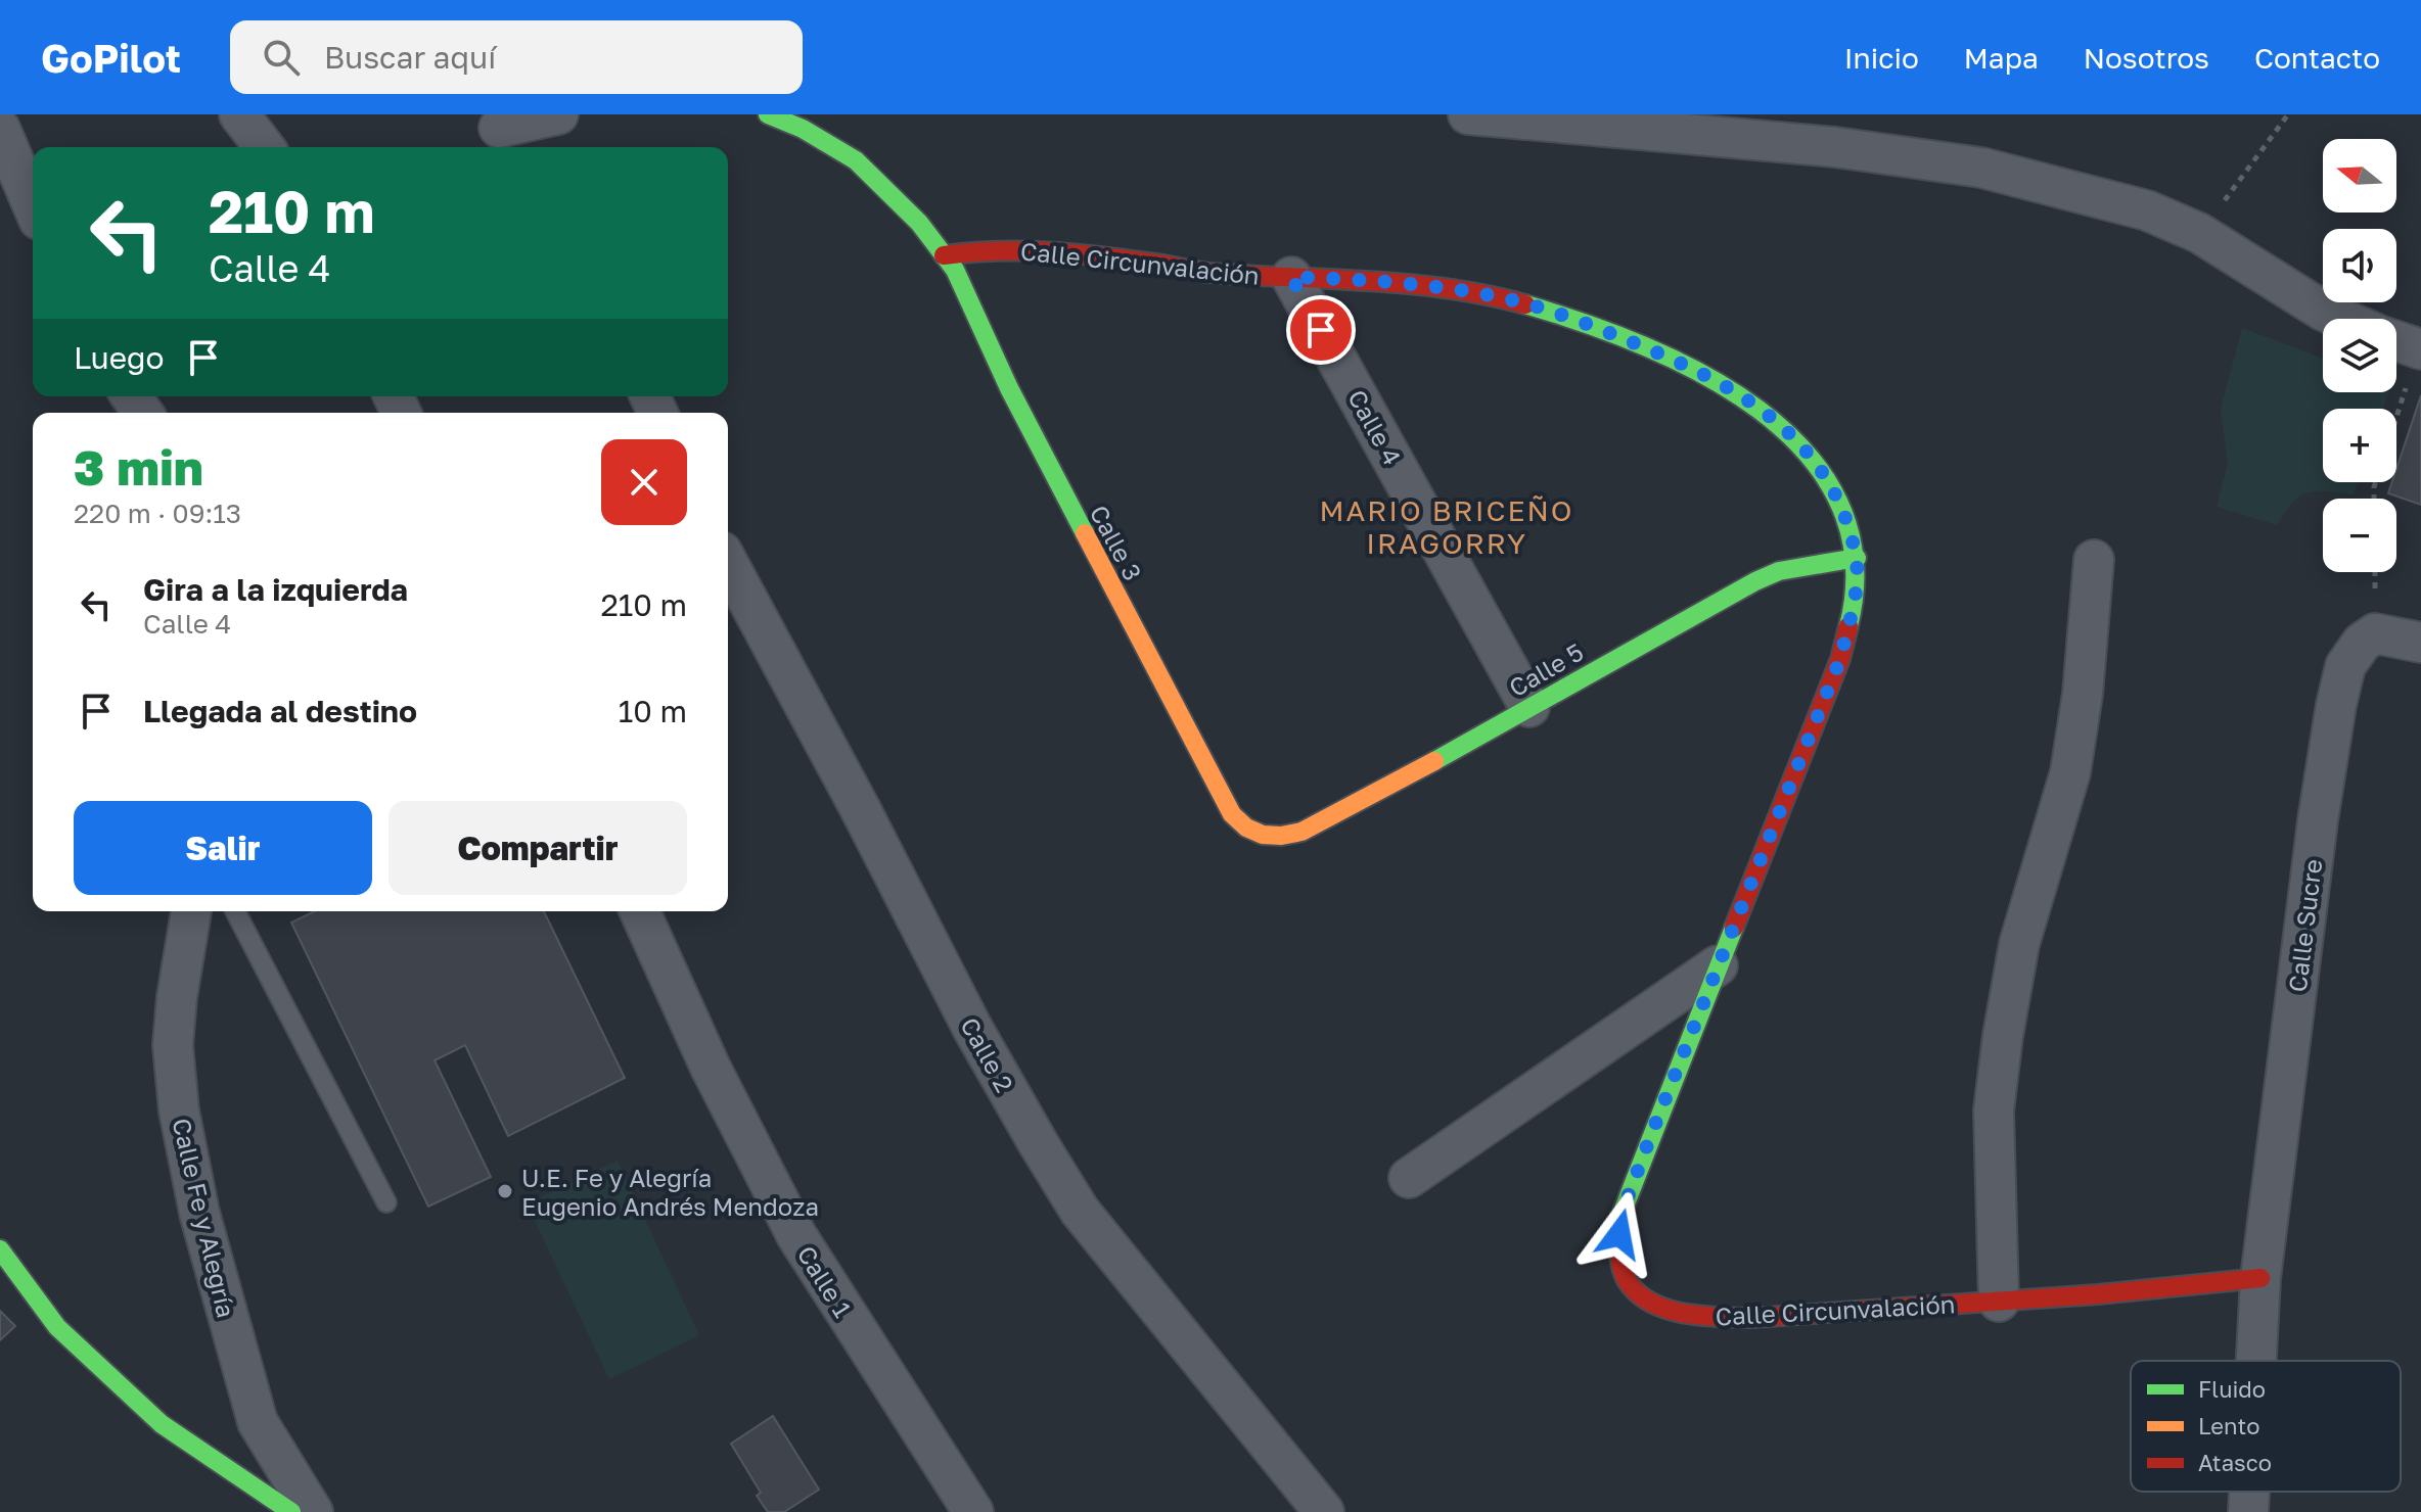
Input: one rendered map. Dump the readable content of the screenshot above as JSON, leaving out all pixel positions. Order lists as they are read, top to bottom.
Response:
{
  "streets": {
    "street": [
      "Calle Circunvalación",
      "Calle 4",
      "Calle 3",
      "Calle 5",
      "Calle Sucre",
      "Calle 2",
      "Calle Fe y Alegría",
      "Calle 1"
    ]
  },
  "crossings": [
    ["Calle Circunvalación", "Calle 4"],
    ["Calle Circunvalación", "Calle 3"],
    ["Calle Circunvalación", "Calle 5"],
    ["Calle Circunvalación", "Calle Sucre"],
    ["Calle 4", "Calle 5"],
    ["Calle 3", "Calle 5"]
  ],
  "districts": ["MARIO BRICEÑO IRAGORRY"],
  "places": ["U.E. Fe y Alegría Eugenio Andrés Mendoza"],
  "legend": ["Fluido", "Lento", "Atasco"],
  "north": "left",
  "page": {
    "header": "GoPilot",
    "search": "Buscar aquí",
    "nav": [
      "Inicio",
      "Mapa",
      "Nosotros",
      "Contacto"
    ],
    "map_buttons": ["+", "−"],
    "turn": ["210 m", "Calle 4"],
    "then": "Luego",
    "heading": ["3 min", "220 m · 09:13"],
    "list": [
      {
        "name": "Gira a la izquierda",
        "note": "Calle 4",
        "value": "210 m"
      },
      {
        "name": "Llegada al destino",
        "value": "10 m"
      }
    ],
    "buttons": ["Salir", "Compartir"]
  }
}
